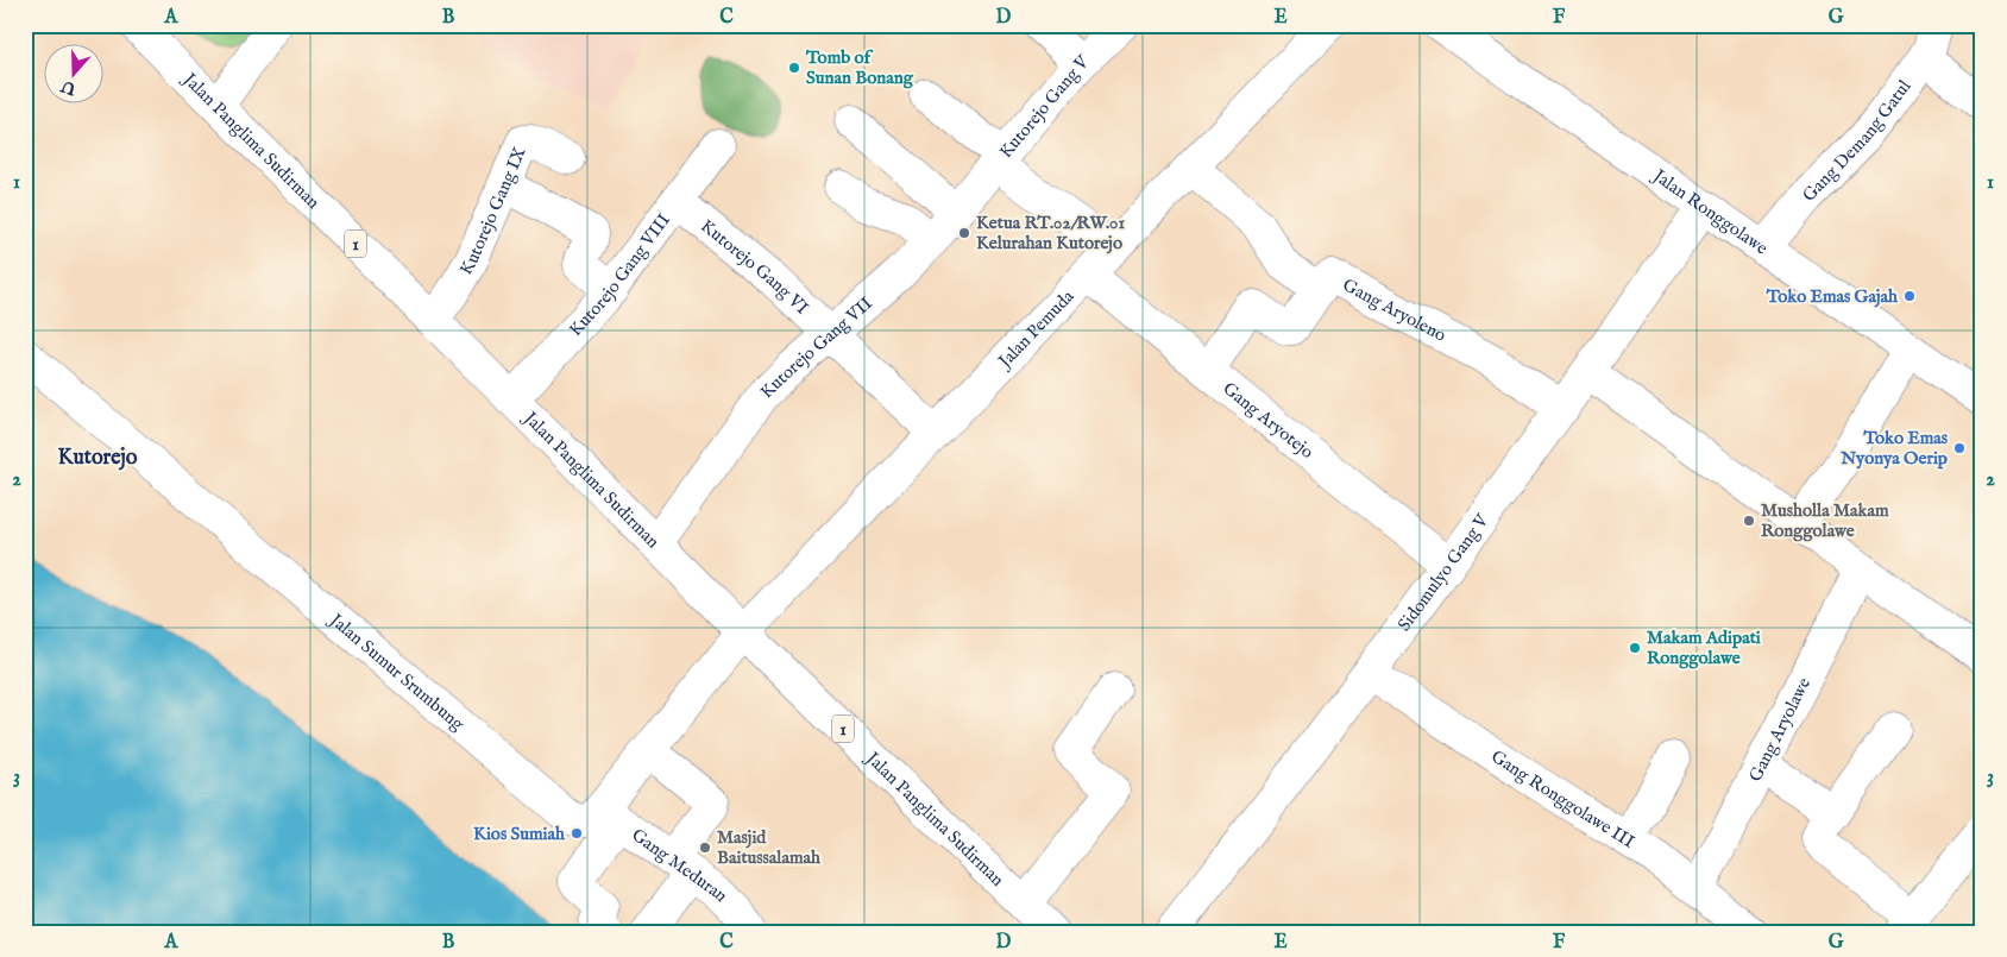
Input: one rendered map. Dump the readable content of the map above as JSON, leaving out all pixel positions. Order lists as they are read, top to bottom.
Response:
{
  "streets": {
    "main road": [
      "Kutorejo Gang V",
      "Jalan Panglima Sudirman",
      "Gang Demang Gatul",
      "Kutorejo Gang IX",
      "Jalan Ronggolawe",
      "1",
      "Kutorejo Gang VI",
      "Kutorejo Gang VIII",
      "Gang Aryoleno",
      "Jalan Pemuda",
      "Kutorejo Gang VII",
      "Gang Aryotejo",
      "Sidomulyo Gang V",
      "Jalan Sumur Srumbung",
      "Gang Aryolawe",
      "Gang Ronggolawe III",
      "Gang Meduran"
    ]
  },
  "crossings": [
    ["Kutorejo Gang V", "Jalan Pemuda"],
    ["Kutorejo Gang V", "Kutorejo Gang VII"],
    ["Jalan Panglima Sudirman", "Kutorejo Gang IX"],
    ["Jalan Panglima Sudirman", "Kutorejo Gang VIII"],
    ["Jalan Panglima Sudirman", "Jalan Pemuda"],
    ["Jalan Panglima Sudirman", "Kutorejo Gang VII"],
    ["Jalan Panglima Sudirman", "Jalan Sumur Srumbung"],
    ["Gang Demang Gatul", "Jalan Ronggolawe"],
    ["Jalan Ronggolawe", "Sidomulyo Gang V"],
    ["Kutorejo Gang VI", "Kutorejo Gang VIII"],
    ["Kutorejo Gang VI", "Jalan Pemuda"],
    ["Kutorejo Gang VI", "Kutorejo Gang VII"],
    ["Gang Aryoleno", "Gang Aryotejo"],
    ["Gang Aryoleno", "Sidomulyo Gang V"],
    ["Jalan Pemuda", "Gang Aryotejo"],
    ["Jalan Pemuda", "Jalan Sumur Srumbung"],
    ["Gang Aryotejo", "Sidomulyo Gang V"],
    ["Sidomulyo Gang V", "Gang Ronggolawe III"],
    ["Jalan Sumur Srumbung", "Gang Meduran"],
    ["Gang Aryolawe", "Gang Ronggolawe III"]
  ],
  "districts": ["Kutorejo"],
  "places": [
    "Tomb of Sunan Bonang",
    "Ketua RT.02/RW.01 Kelurahan Kutorejo",
    "Toko Emas Gajah",
    "Toko Emas Nyonya Oerip",
    "Musholla Makam Ronggolawe",
    "Makam Adipati Ronggolawe",
    "Kios Sumiah",
    "Masjid Baitussalamah"
  ],
  "north": "bottom",
  "grid": {
    "columns": [
      "A",
      "B",
      "C",
      "D",
      "E",
      "F",
      "G"
    ],
    "rows": ["1", "2", "3"]
  }
}
